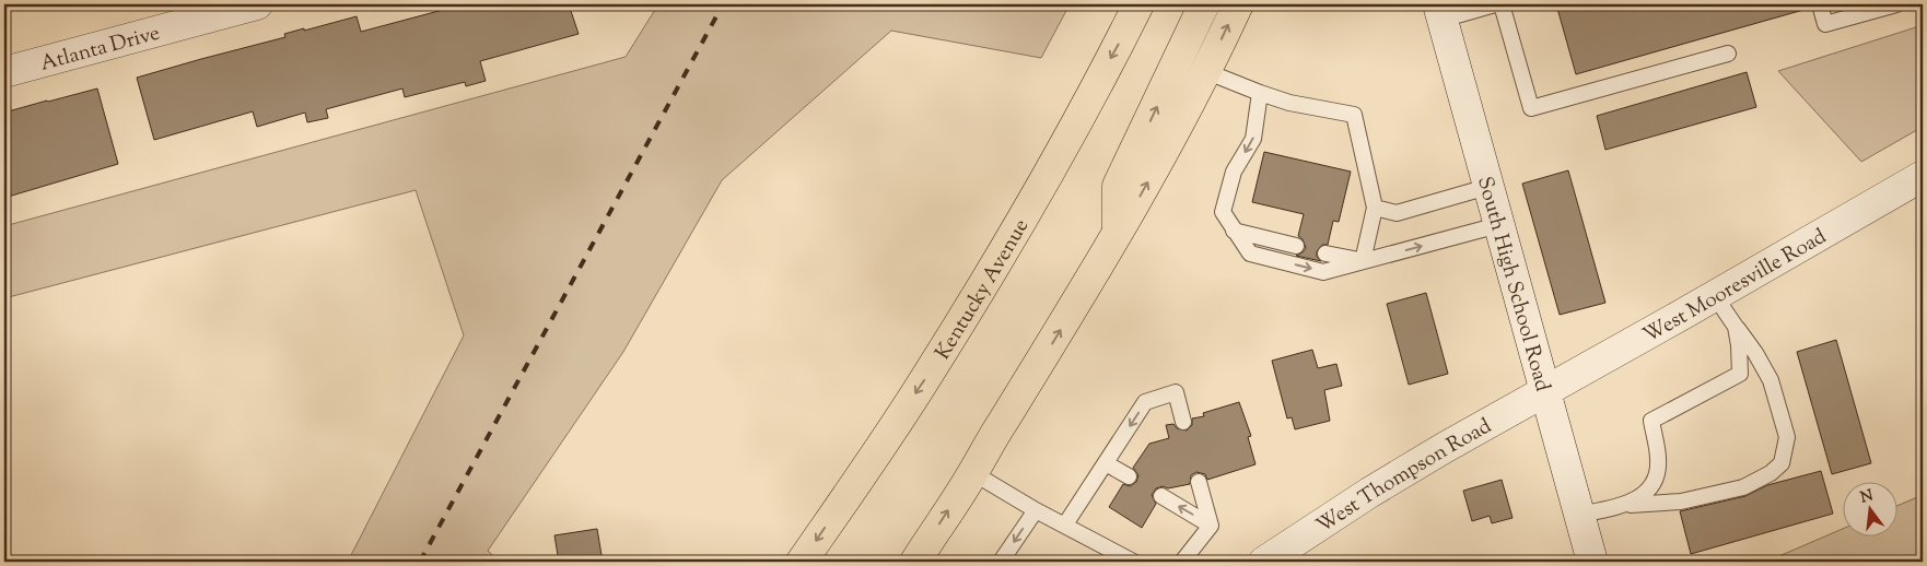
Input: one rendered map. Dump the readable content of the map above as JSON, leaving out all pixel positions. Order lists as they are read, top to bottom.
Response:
{
  "streets": {
    "main road": ["Kentucky Avenue"],
    "street": [
      "Atlanta Drive",
      "South High School Road",
      "West Mooresville Road",
      "West Thompson Road"
    ]
  },
  "crossings": [
    ["South High School Road", "West Mooresville Road"],
    ["South High School Road", "West Thompson Road"],
    ["West Mooresville Road", "West Thompson Road"]
  ],
  "north": "top"
}
